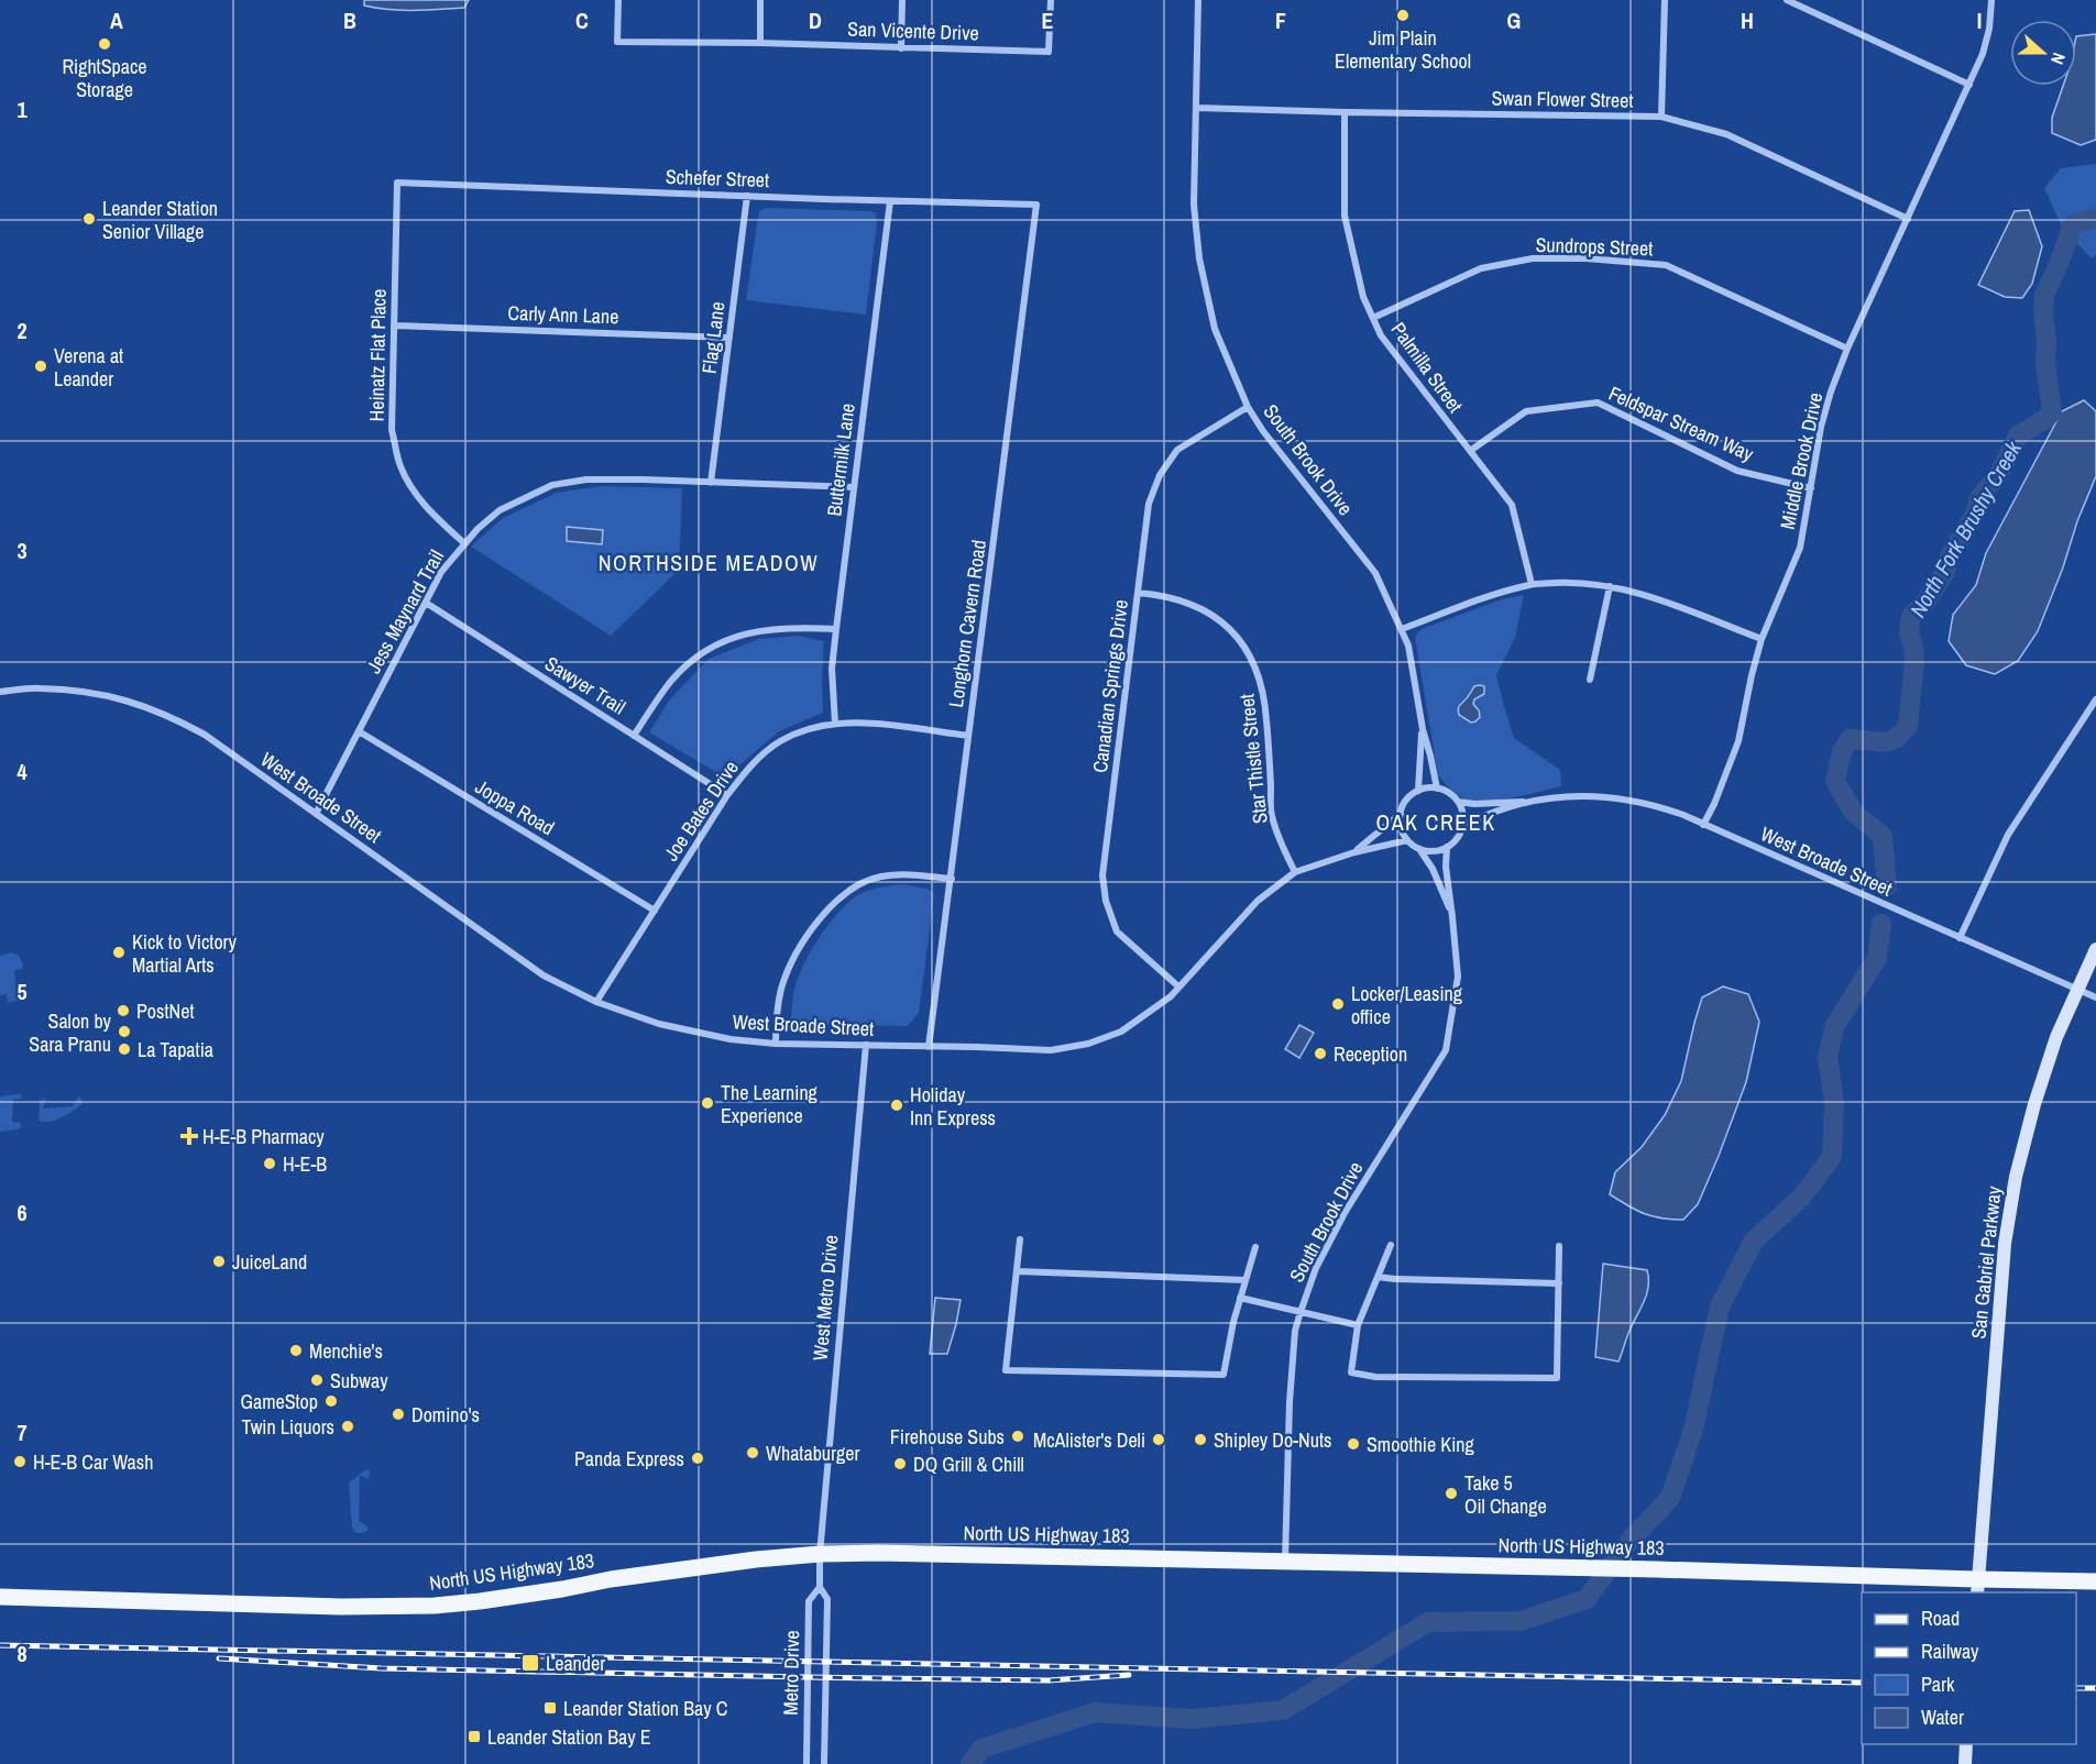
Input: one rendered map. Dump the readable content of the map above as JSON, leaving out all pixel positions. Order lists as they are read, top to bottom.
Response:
{
  "streets": {
    "main road": ["North US Highway 183"],
    "street": [
      "San Vicente Drive",
      "Swan Flower Street",
      "Schefer Street",
      "Sundrops Street",
      "Carly Ann Lane",
      "Flag Lane",
      "Heinatz Flat Place",
      "Palmilla Street",
      "Feldspar Stream Way",
      "Buttermilk Lane",
      "South Brook Drive",
      "Middle Brook Drive",
      "Jess Maynard Trail",
      "Longhorn Cavern Road",
      "Sawyer Trail",
      "Canadian Springs Drive",
      "Star Thistle Street",
      "West Broade Street",
      "Joppa Road",
      "Joe Bates Drive",
      "San Gabriel Parkway",
      "West Metro Drive",
      "Metro Drive"
    ]
  },
  "crossings": [
    ["Swan Flower Street", "Palmilla Street"],
    ["Swan Flower Street", "South Brook Drive"],
    ["Swan Flower Street", "Middle Brook Drive"],
    ["Schefer Street", "Flag Lane"],
    ["Schefer Street", "Heinatz Flat Place"],
    ["Schefer Street", "Buttermilk Lane"],
    ["Schefer Street", "Longhorn Cavern Road"],
    ["Sundrops Street", "Palmilla Street"],
    ["Sundrops Street", "Middle Brook Drive"],
    ["Carly Ann Lane", "Flag Lane"],
    ["Carly Ann Lane", "Heinatz Flat Place"],
    ["Flag Lane", "Jess Maynard Trail"],
    ["Heinatz Flat Place", "Jess Maynard Trail"],
    ["Palmilla Street", "Feldspar Stream Way"],
    ["Feldspar Stream Way", "Middle Brook Drive"],
    ["Buttermilk Lane", "Jess Maynard Trail"],
    ["Buttermilk Lane", "Joe Bates Drive"],
    ["South Brook Drive", "Canadian Springs Drive"],
    ["South Brook Drive", "West Broade Street"],
    ["South Brook Drive", "North US Highway 183"],
    ["Middle Brook Drive", "West Broade Street"],
    ["Jess Maynard Trail", "Sawyer Trail"],
    ["Jess Maynard Trail", "West Broade Street"],
    ["Jess Maynard Trail", "Joppa Road"],
    ["Longhorn Cavern Road", "West Broade Street"],
    ["Longhorn Cavern Road", "Joe Bates Drive"],
    ["Sawyer Trail", "Joe Bates Drive"],
    ["Canadian Springs Drive", "Star Thistle Street"],
    ["Canadian Springs Drive", "West Broade Street"],
    ["Star Thistle Street", "West Broade Street"],
    ["West Broade Street", "Joe Bates Drive"],
    ["West Broade Street", "San Gabriel Parkway"],
    ["West Broade Street", "West Metro Drive"],
    ["Joppa Road", "Joe Bates Drive"],
    ["San Gabriel Parkway", "North US Highway 183"],
    ["West Metro Drive", "North US Highway 183"],
    ["West Metro Drive", "Metro Drive"],
    ["North US Highway 183", "Metro Drive"]
  ],
  "districts": ["NORTHSIDE MEADOW", "OAK CREEK"],
  "water": ["North Fork Brushy Creek"],
  "places": {
    "other": [
      "Jim Plain Elementary School",
      "RightSpace Storage",
      "Leander Station Senior Village",
      "Verena at Leander",
      "Kick to Victory Martial Arts",
      "Locker/Leasing office",
      "PostNet",
      "Salon by Sara Pranu",
      "La Tapatia",
      "Reception",
      "The Learning Experience",
      "Holiday Inn Express",
      "H-E-B",
      "JuiceLand",
      "Menchie's",
      "Subway",
      "GameStop",
      "Domino's",
      "Twin Liquors",
      "Firehouse Subs",
      "McAlister's Deli",
      "Shipley Do-Nuts",
      "Smoothie King",
      "Whataburger",
      "Panda Express",
      "H-E-B Car Wash",
      "DQ Grill & Chill",
      "Take 5 Oil Change"
    ],
    "health": ["H-E-B Pharmacy"],
    "transit": ["Leander", "Leander Station Bay C", "Leander Station Bay E"]
  },
  "legend": [
    "Road",
    "Railway",
    "Park",
    "Water"
  ],
  "north": "right",
  "grid": {
    "columns": [
      "A",
      "B",
      "C",
      "D",
      "E",
      "F",
      "G",
      "H",
      "I"
    ],
    "rows": [
      "1",
      "2",
      "3",
      "4",
      "5",
      "6",
      "7",
      "8"
    ]
  }
}
